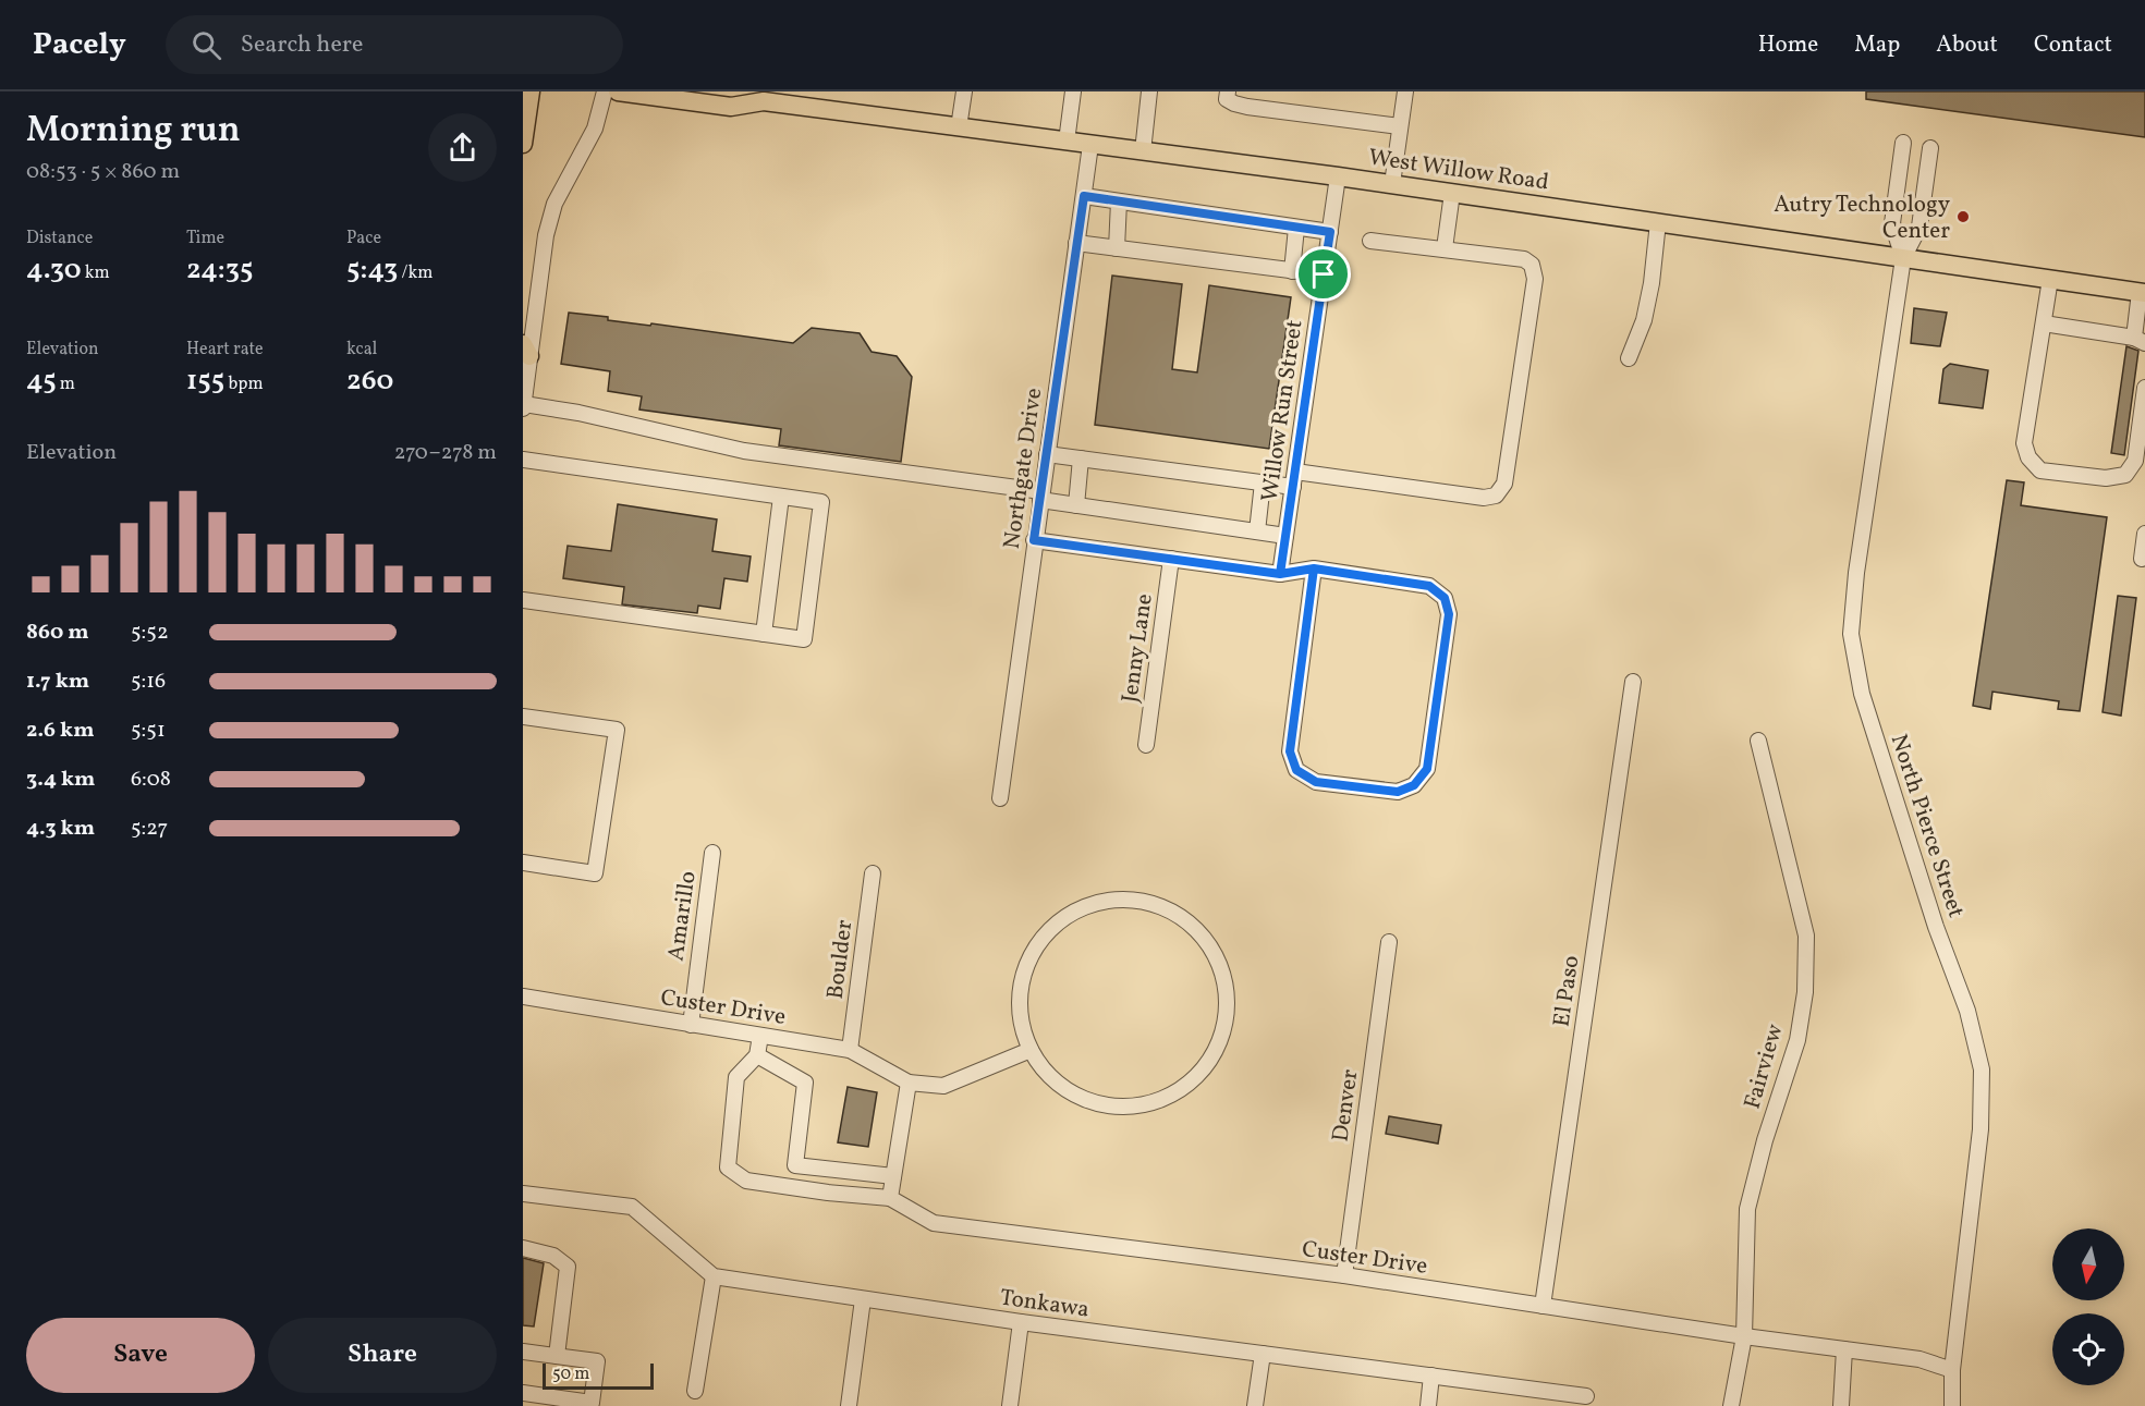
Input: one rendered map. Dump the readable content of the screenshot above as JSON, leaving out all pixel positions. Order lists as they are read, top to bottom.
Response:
{
  "streets": {
    "main road": ["West Willow Road"],
    "street": [
      "Willow Run Street",
      "Northgate Drive",
      "Jenny Lane",
      "North Pierce Street",
      "Amarillo",
      "Boulder",
      "El Paso",
      "Custer Drive",
      "Fairview",
      "Denver",
      "Tonkawa"
    ]
  },
  "crossings": [
    ["West Willow Road", "Willow Run Street"],
    ["West Willow Road", "Northgate Drive"],
    ["West Willow Road", "North Pierce Street"],
    ["North Pierce Street", "Custer Drive"],
    ["Amarillo", "Custer Drive"],
    ["Boulder", "Custer Drive"],
    ["El Paso", "Custer Drive"],
    ["Custer Drive", "Fairview"],
    ["Custer Drive", "Denver"]
  ],
  "places": ["Autry Technology Center"],
  "scale_bar": "50 m",
  "north": "bottom",
  "page": {
    "header": "Pacely",
    "search": "Search here",
    "nav": [
      "Home",
      "Map",
      "About",
      "Contact"
    ],
    "heading": ["Morning run", "08:53 · 5 × 860 m"],
    "stats": [
      ["Distance", "4.30 km"],
      ["Time", "24:35"],
      ["Pace", "5:43 /km"],
      ["Elevation", "45 m"],
      ["Heart rate", "155 bpm"],
      ["kcal", "260"]
    ],
    "chart": ["Elevation", "270–278 m"],
    "list": [
      {
        "name": "860 m",
        "note": "5:52"
      },
      {
        "name": "1.7 km",
        "note": "5:16"
      },
      {
        "name": "2.6 km",
        "note": "5:51"
      },
      {
        "name": "3.4 km",
        "note": "6:08"
      },
      {
        "name": "4.3 km",
        "note": "5:27"
      }
    ],
    "buttons": ["Save", "Share"],
    "scale": "50 m"
  }
}
